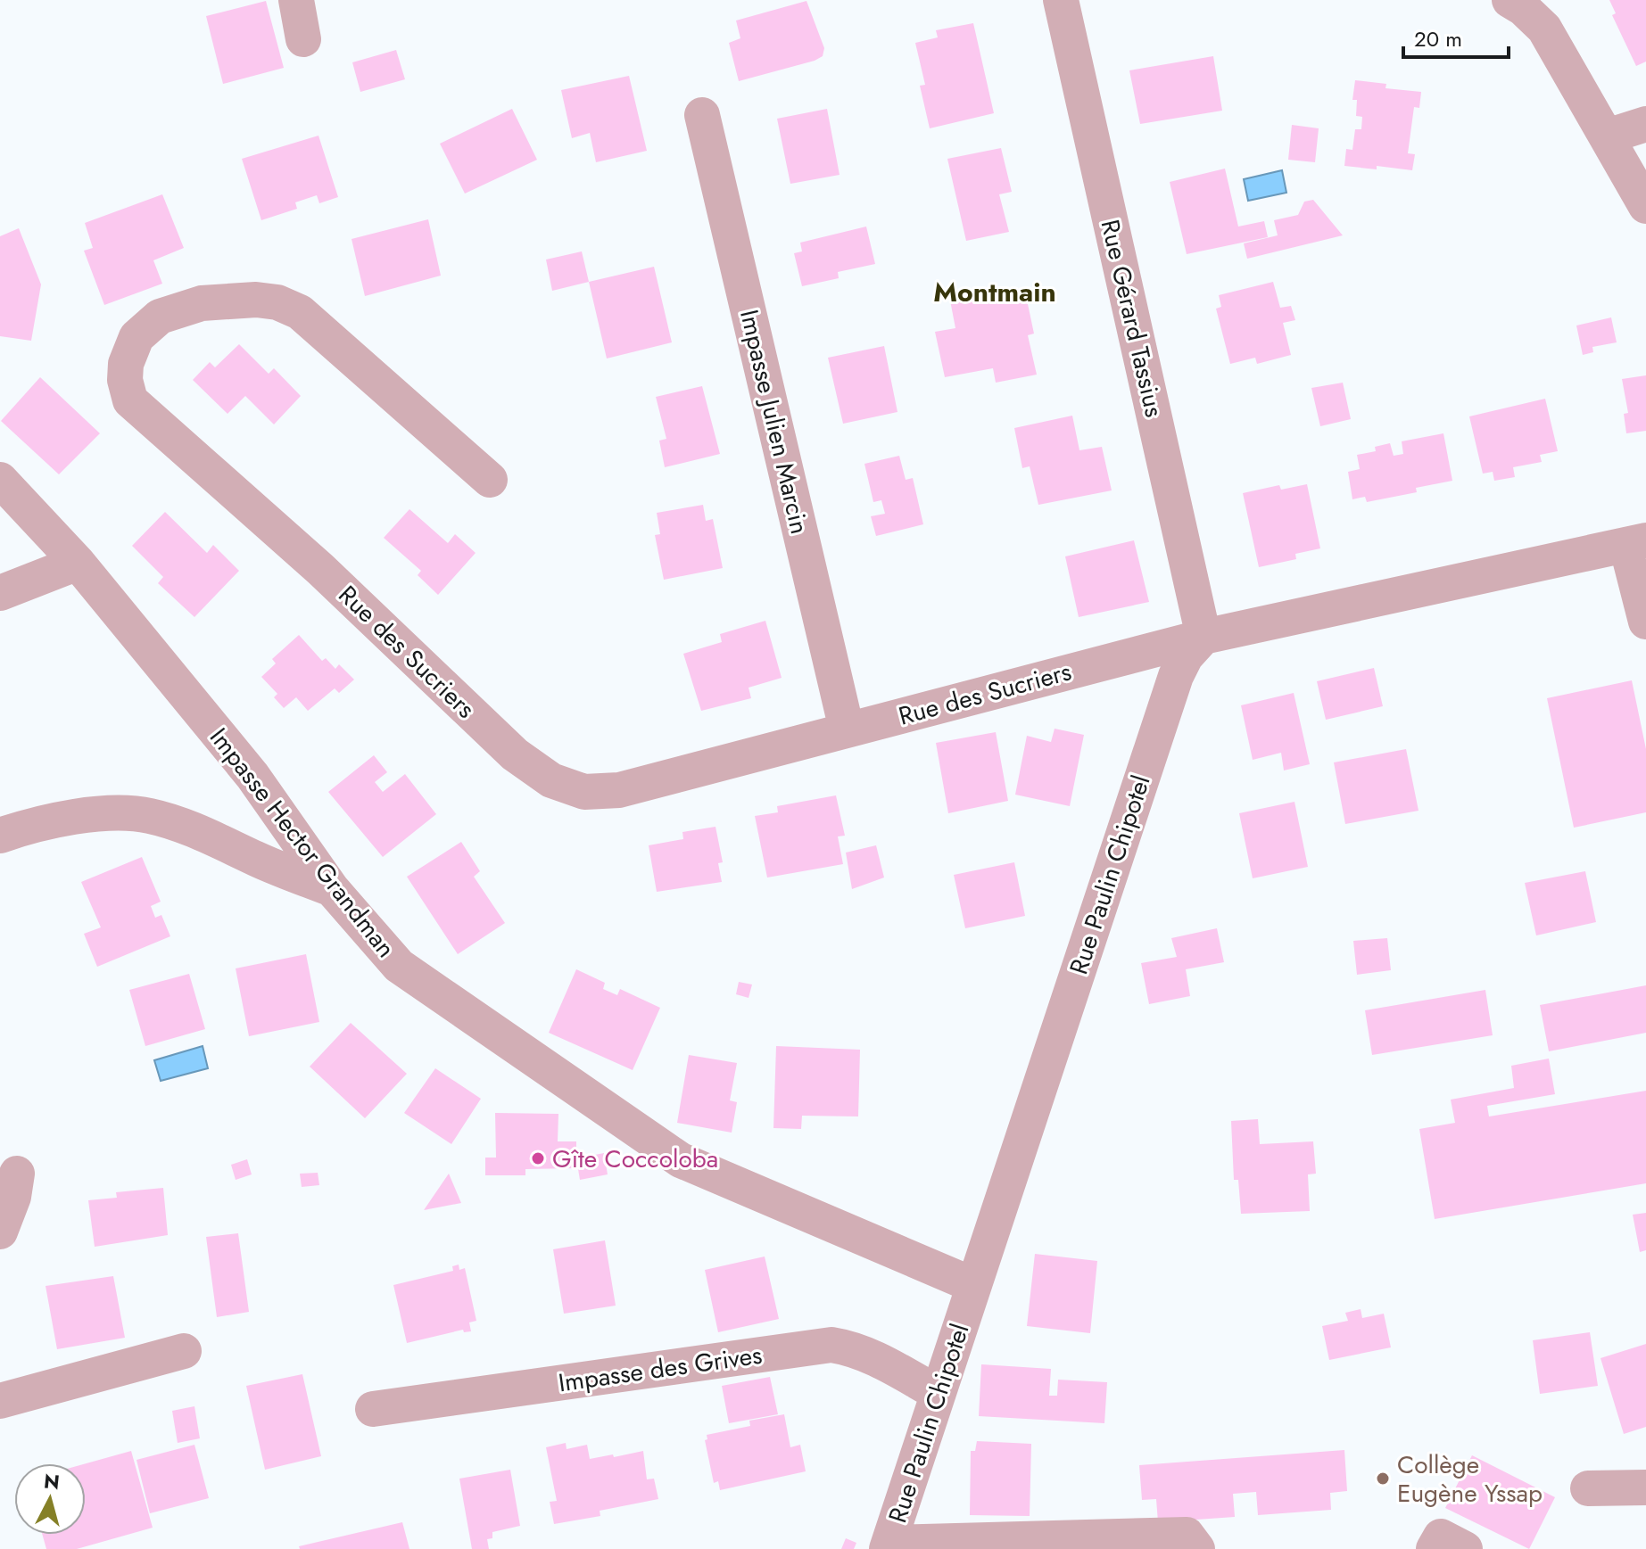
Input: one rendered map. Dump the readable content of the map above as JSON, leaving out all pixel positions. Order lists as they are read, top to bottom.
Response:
{
  "streets": {
    "street": [
      "Rue Gérard Tassius",
      "Impasse Julien Marcin",
      "Rue des Sucriers",
      "Impasse Hector Grandman",
      "Rue Paulin Chipotel",
      "Impasse des Grives"
    ]
  },
  "crossings": [
    ["Rue Gérard Tassius", "Rue des Sucriers"],
    ["Rue Gérard Tassius", "Rue Paulin Chipotel"],
    ["Impasse Julien Marcin", "Rue des Sucriers"],
    ["Rue des Sucriers", "Rue Paulin Chipotel"],
    ["Impasse Hector Grandman", "Rue Paulin Chipotel"],
    ["Rue Paulin Chipotel", "Impasse des Grives"]
  ],
  "districts": ["Montmain"],
  "places": ["Gîte Coccoloba", "Collège Eugène Yssap"],
  "scale_bar": "20 m",
  "north": "top"
}
